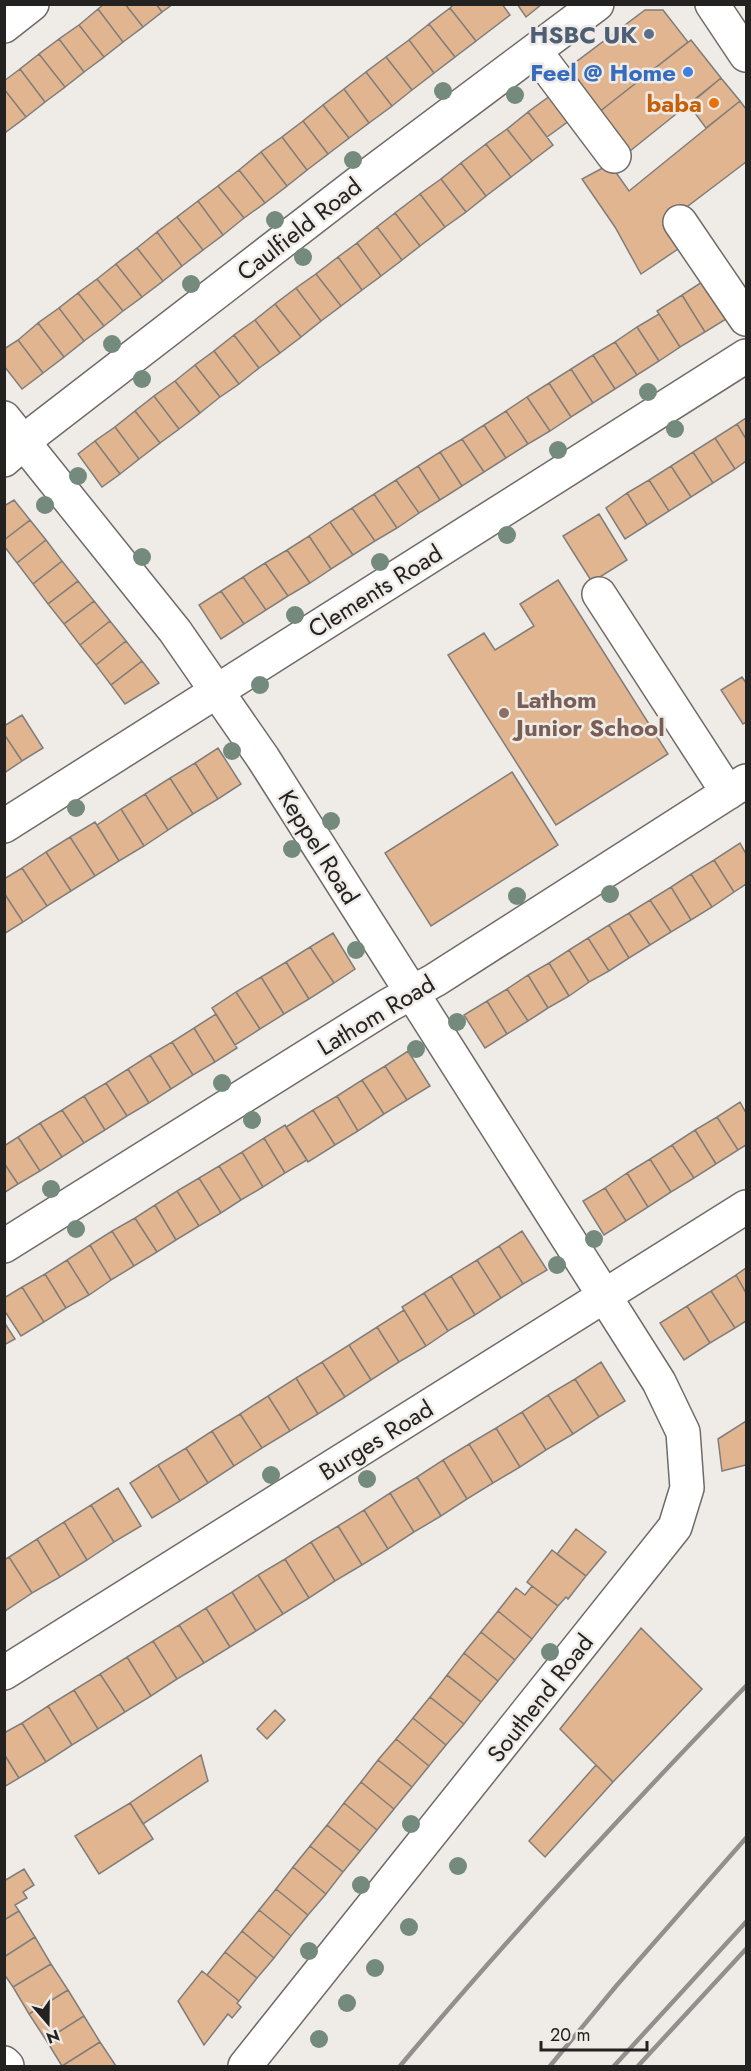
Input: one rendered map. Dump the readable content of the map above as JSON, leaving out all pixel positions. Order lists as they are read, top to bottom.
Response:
{
  "streets": {
    "street": [
      "Caulfield Road",
      "Clements Road",
      "Keppel Road",
      "Lathom Road",
      "Burges Road",
      "Southend Road"
    ]
  },
  "crossings": [
    ["Caulfield Road", "Keppel Road"],
    ["Clements Road", "Keppel Road"],
    ["Keppel Road", "Lathom Road"],
    ["Keppel Road", "Burges Road"],
    ["Keppel Road", "Southend Road"],
    ["Burges Road", "Southend Road"]
  ],
  "places": [
    "HSBC UK",
    "Feel @ Home",
    "baba",
    "Lathom Junior School"
  ],
  "scale_bar": "20 m",
  "north": "bottom"
}
